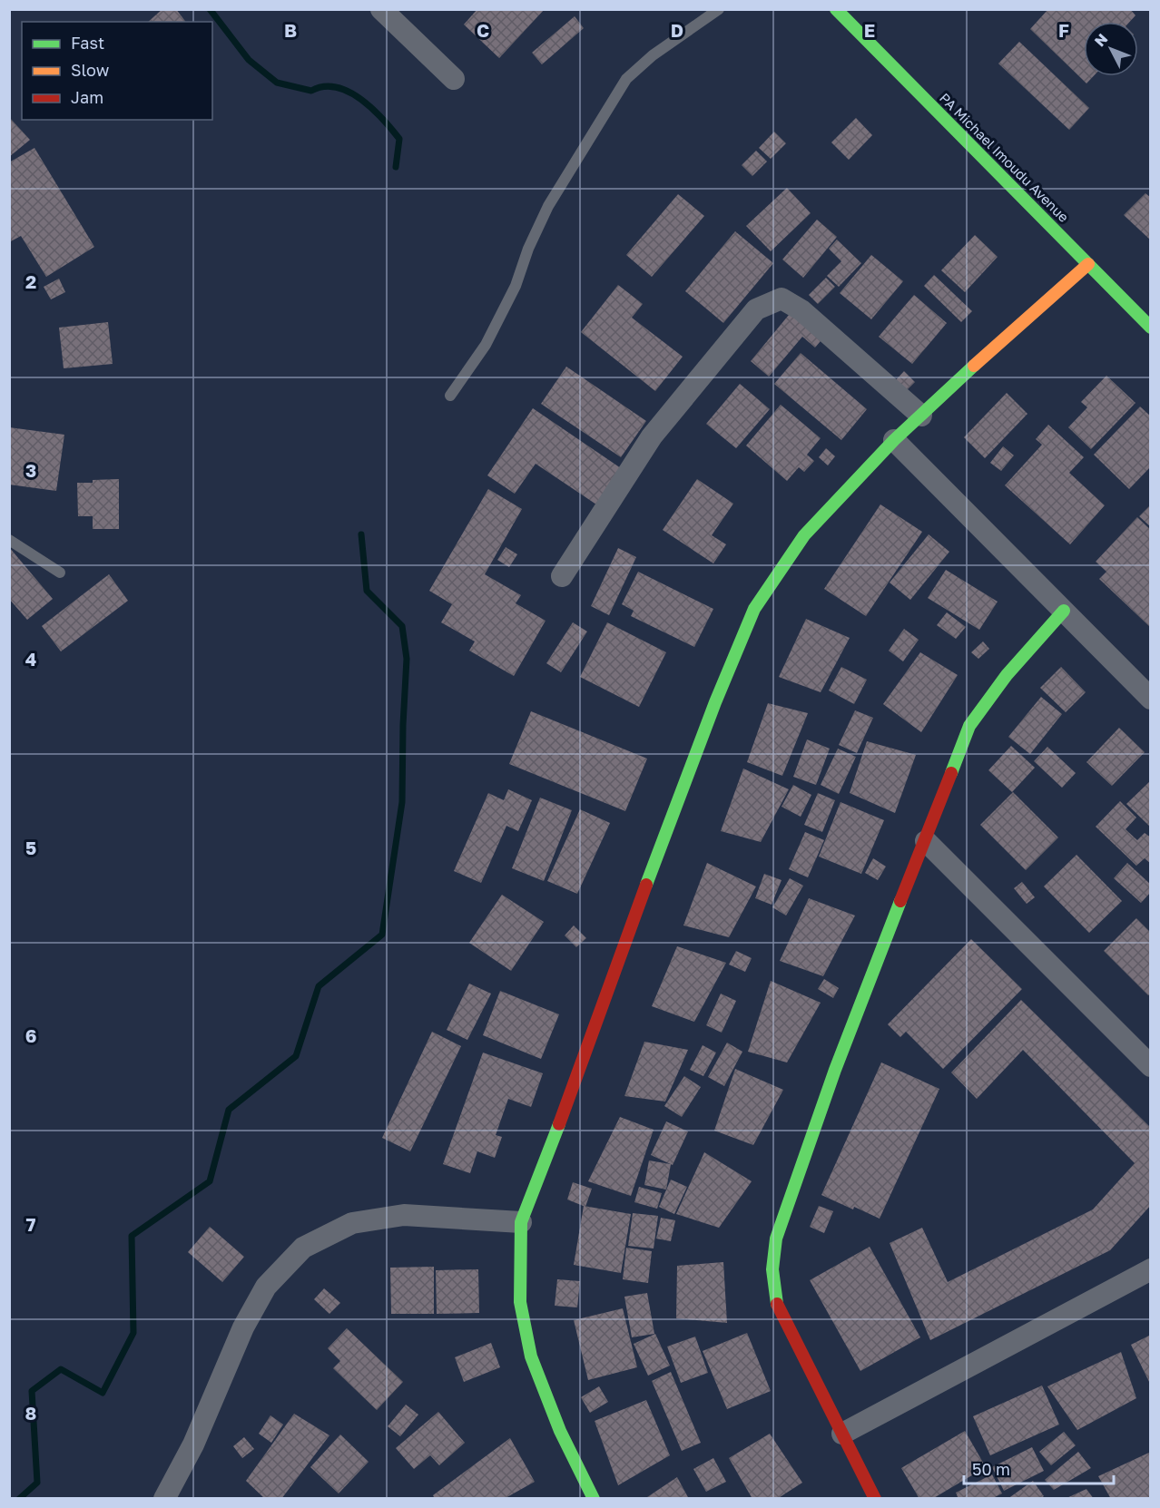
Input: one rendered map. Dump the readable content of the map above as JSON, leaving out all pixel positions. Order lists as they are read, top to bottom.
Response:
{
  "streets": {
    "street": ["PA Michael Imoudu Avenue"]
  },
  "legend": ["Fast", "Slow", "Jam"],
  "scale_bar": "50 m",
  "north": "top left",
  "grid": {
    "columns": [
      "B",
      "C",
      "D",
      "E",
      "F"
    ],
    "rows": [
      "2",
      "3",
      "4",
      "5",
      "6",
      "7",
      "8"
    ]
  }
}
